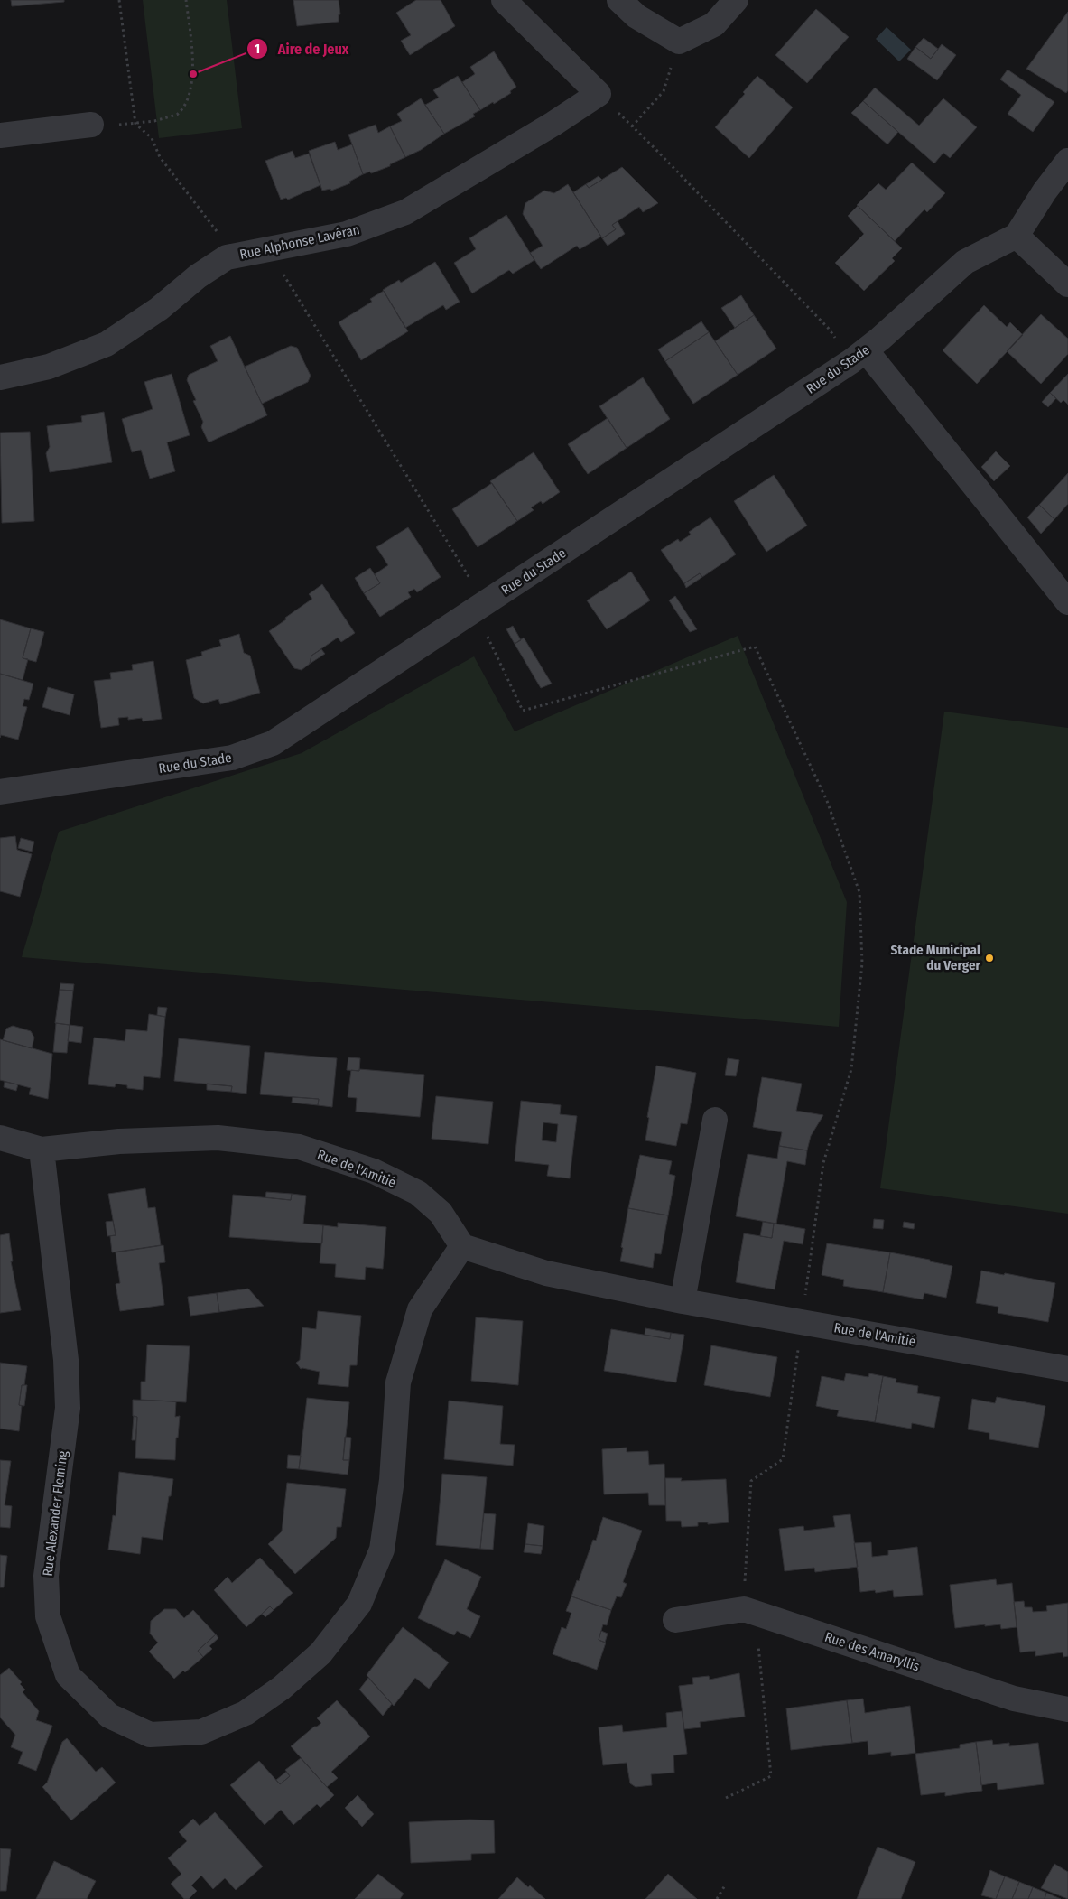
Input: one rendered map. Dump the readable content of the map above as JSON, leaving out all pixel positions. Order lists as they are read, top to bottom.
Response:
{
  "streets": {
    "street": [
      "Rue Alphonse Lavéran",
      "Rue du Stade",
      "Rue de l'Amitié",
      "Rue Alexander Fleming",
      "Rue des Amaryllis"
    ]
  },
  "crossings": [
    ["Rue de l'Amitié", "Rue Alexander Fleming"]
  ],
  "places": ["Aire de Jeux", "Stade Municipal du Verger"]
}
